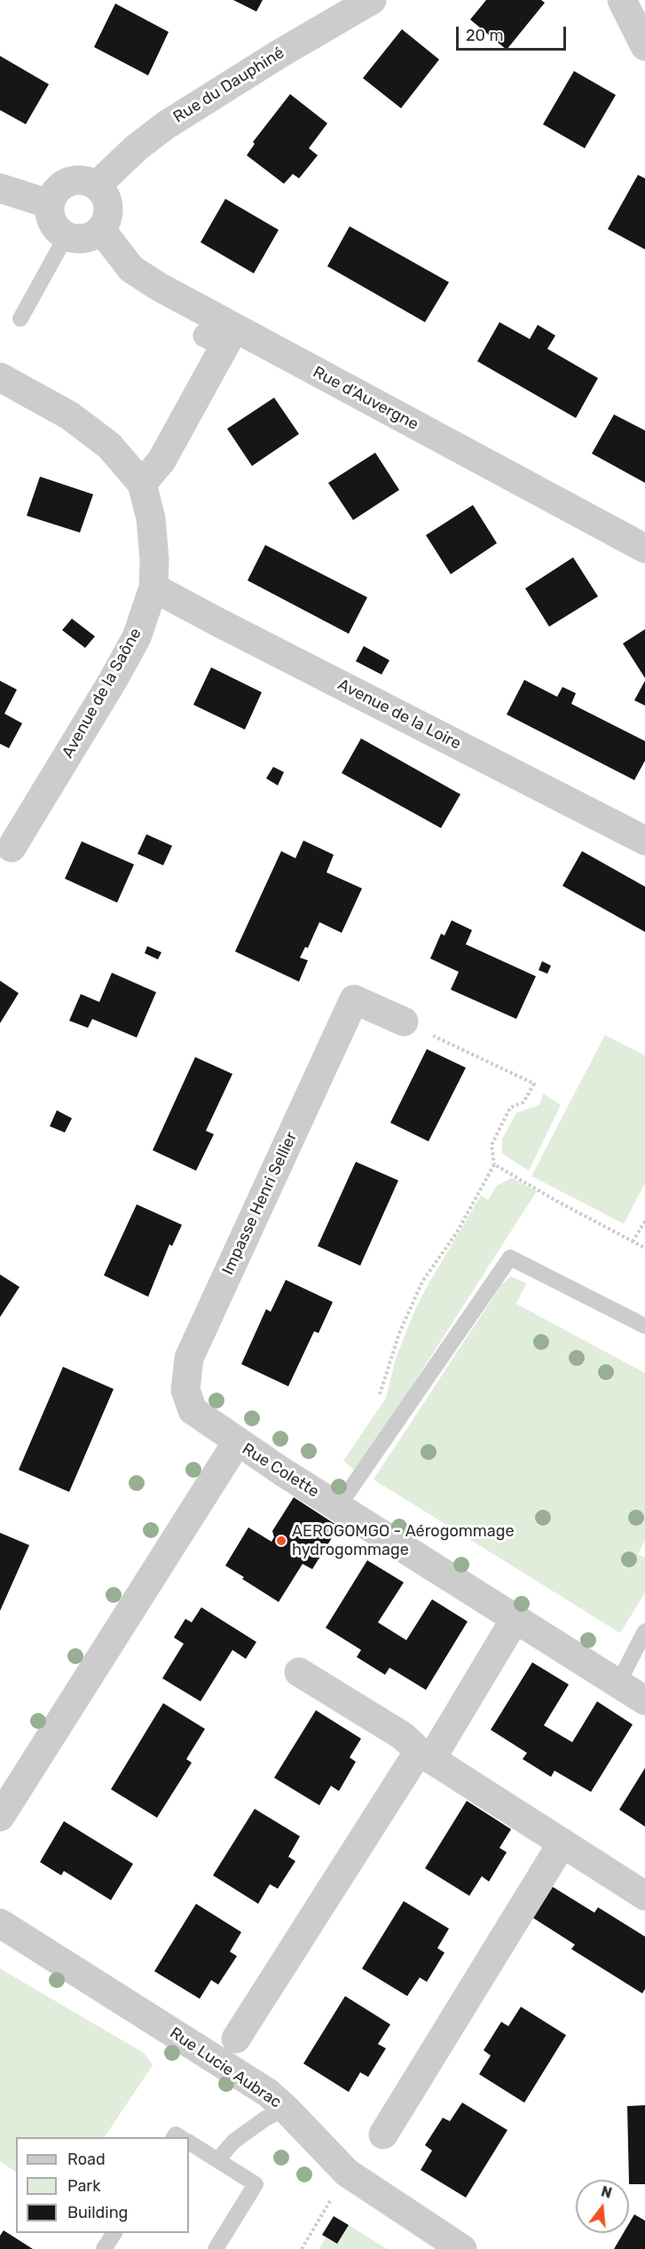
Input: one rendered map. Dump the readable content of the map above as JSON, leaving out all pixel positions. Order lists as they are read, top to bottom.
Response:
{
  "streets": {
    "street": [
      "Rue du Dauphiné",
      "Rue d'Auvergne",
      "Avenue de la Saône",
      "Avenue de la Loire",
      "Impasse Henri Sellier",
      "Rue Colette",
      "Rue Lucie Aubrac"
    ]
  },
  "crossings": [
    ["Rue du Dauphiné", "Rue d'Auvergne"],
    ["Avenue de la Saône", "Avenue de la Loire"],
    ["Impasse Henri Sellier", "Rue Colette"]
  ],
  "places": ["AEROGOMGO - Aérogommage hydrogommage"],
  "legend": ["Road", "Park", "Building"],
  "scale_bar": "20 m",
  "north": "top"
}
